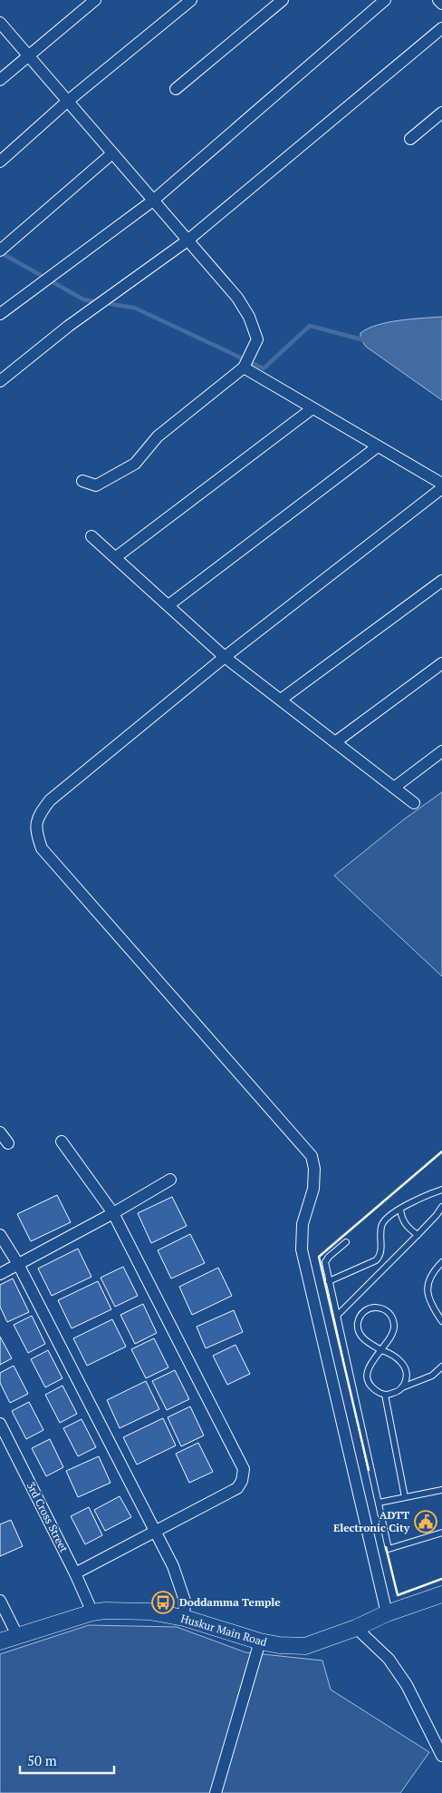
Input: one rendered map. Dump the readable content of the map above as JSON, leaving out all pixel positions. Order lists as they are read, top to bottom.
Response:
{
  "streets": {
    "main road": ["Huskur Main Road"],
    "street": ["3rd Cross Street"]
  },
  "crossings": [
    ["3rd Cross Street", "Huskur Main Road"]
  ],
  "places": {
    "public building": ["ADTT Electronic City"],
    "bus stop": ["Doddamma Temple"]
  },
  "scale_bar": "50 m"
}
